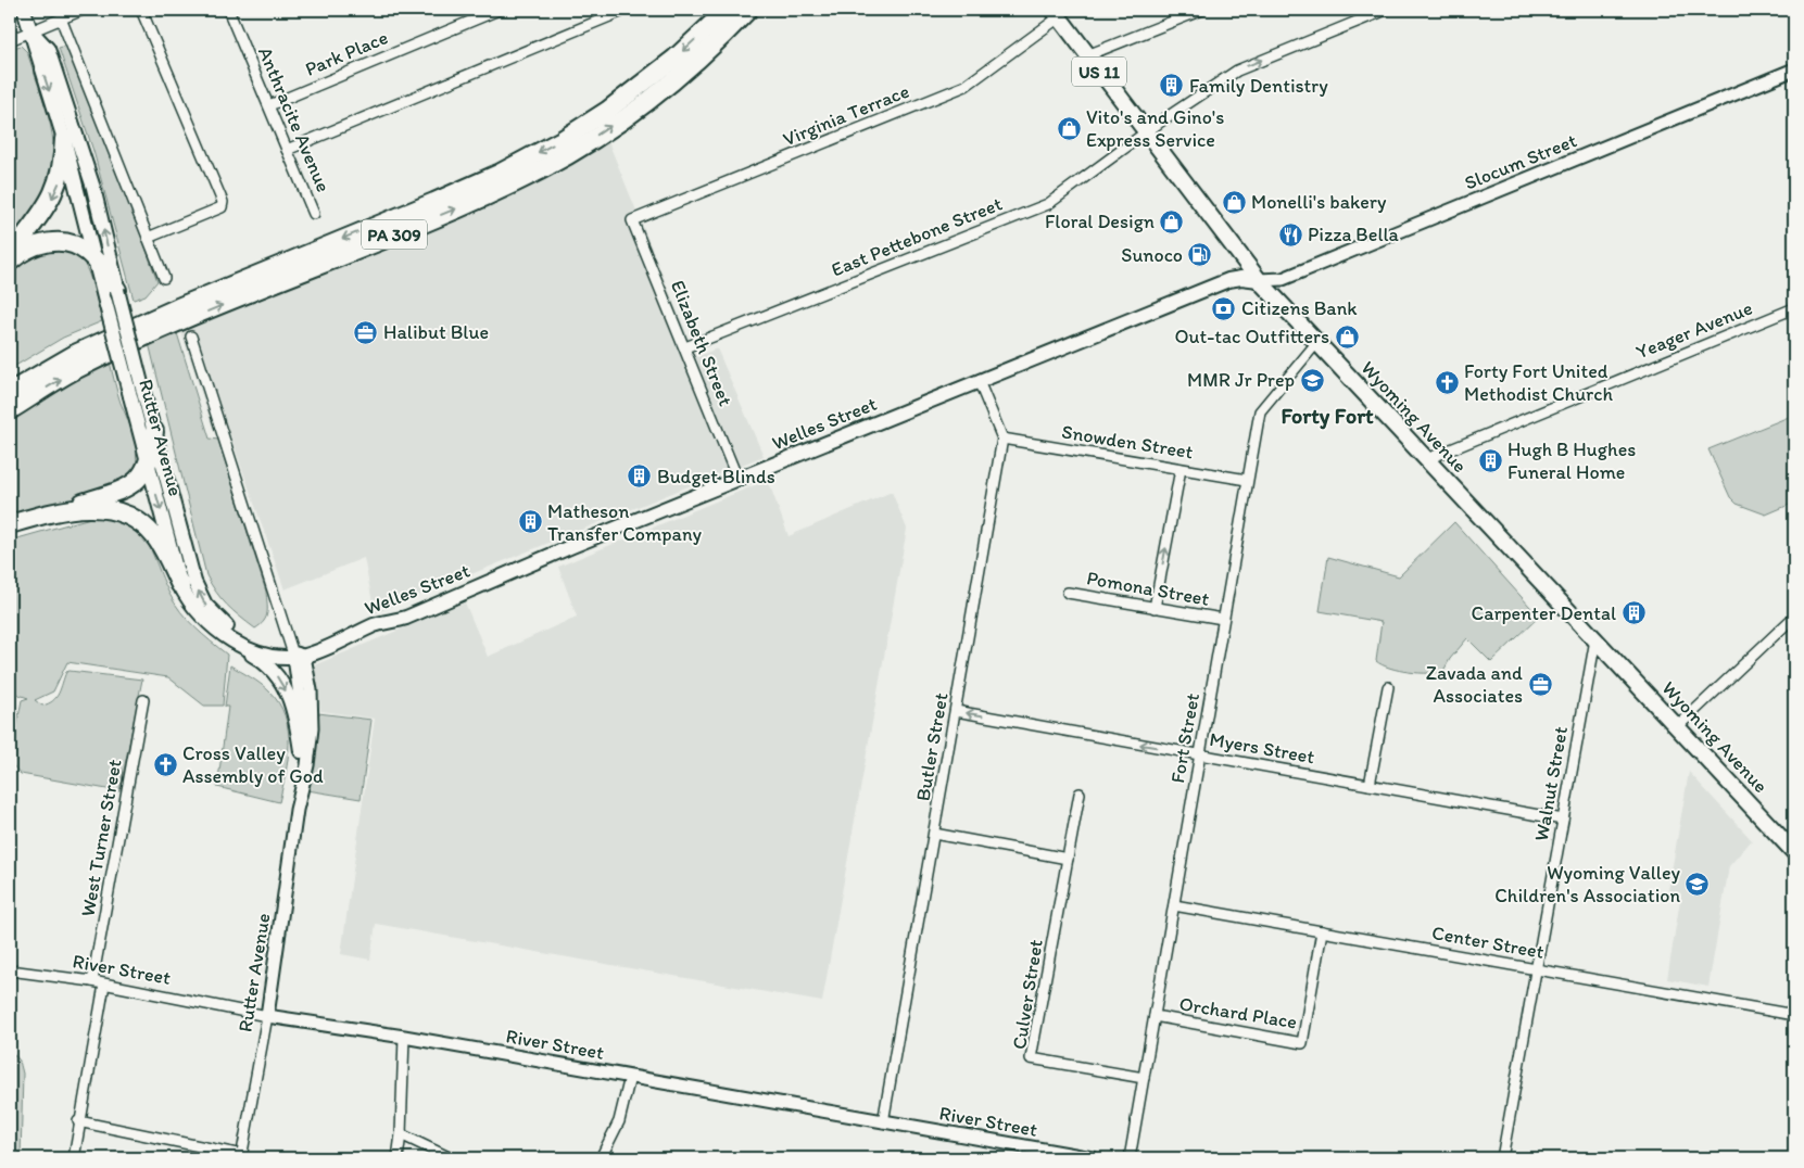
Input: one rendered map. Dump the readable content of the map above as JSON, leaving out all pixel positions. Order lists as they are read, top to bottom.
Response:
{
  "streets": {
    "highway": ["PA 309"],
    "main road": [
      "US 11",
      "Wyoming Avenue",
      "Welles Street",
      "Rutter Avenue"
    ],
    "street": [
      "Park Place",
      "Virginia Terrace",
      "Anthracite Avenue",
      "Slocum Street",
      "East Pettebone Street",
      "Yeager Avenue",
      "Elizabeth Street",
      "Snowden Street",
      "Pomona Street",
      "Fort Street",
      "Butler Street",
      "Myers Street",
      "Walnut Street",
      "West Turner Street",
      "Center Street",
      "River Street",
      "Culver Street",
      "Orchard Place"
    ]
  },
  "crossings": [
    ["Park Place", "Anthracite Avenue"],
    ["Virginia Terrace", "Elizabeth Street"],
    ["Virginia Terrace", "Wyoming Avenue"],
    ["Slocum Street", "Wyoming Avenue"],
    ["Slocum Street", "Welles Street"],
    ["East Pettebone Street", "Elizabeth Street"],
    ["East Pettebone Street", "Wyoming Avenue"],
    ["Yeager Avenue", "Wyoming Avenue"],
    ["Elizabeth Street", "Welles Street"],
    ["Wyoming Avenue", "Welles Street"],
    ["Wyoming Avenue", "Fort Street"],
    ["Wyoming Avenue", "Walnut Street"],
    ["Welles Street", "Rutter Avenue"],
    ["Rutter Avenue", "River Street"],
    ["Snowden Street", "Fort Street"],
    ["Snowden Street", "Butler Street"],
    ["Pomona Street", "Fort Street"],
    ["Fort Street", "Myers Street"],
    ["Fort Street", "Center Street"],
    ["Fort Street", "Culver Street"],
    ["Fort Street", "Orchard Place"],
    ["Butler Street", "Myers Street"],
    ["Butler Street", "River Street"],
    ["Myers Street", "Walnut Street"],
    ["Walnut Street", "Center Street"],
    ["West Turner Street", "River Street"],
    ["Center Street", "Orchard Place"]
  ],
  "one_way": ["Myers Street"],
  "districts": ["Forty Fort"],
  "places": {
    "building": [
      "Family Dentistry",
      "Hugh B Hughes Funeral Home",
      "Budget Blinds",
      "Matheson Transfer Company",
      "Carpenter Dental"
    ],
    "shop": [
      "Vito's and Gino's Express Service",
      "Monelli's bakery",
      "Floral Design",
      "Out-tac Outfitters"
    ],
    "restaurant": ["Pizza Bella"],
    "fuel station": ["Sunoco"],
    "bank": ["Citizens Bank"],
    "office": ["Halibut Blue", "Zavada and Associates"],
    "school or university": ["MMR Jr Prep", "Wyoming Valley Children's Association"],
    "church": ["Forty Fort United Methodist Church", "Cross Valley Assembly of God"]
  }
}
